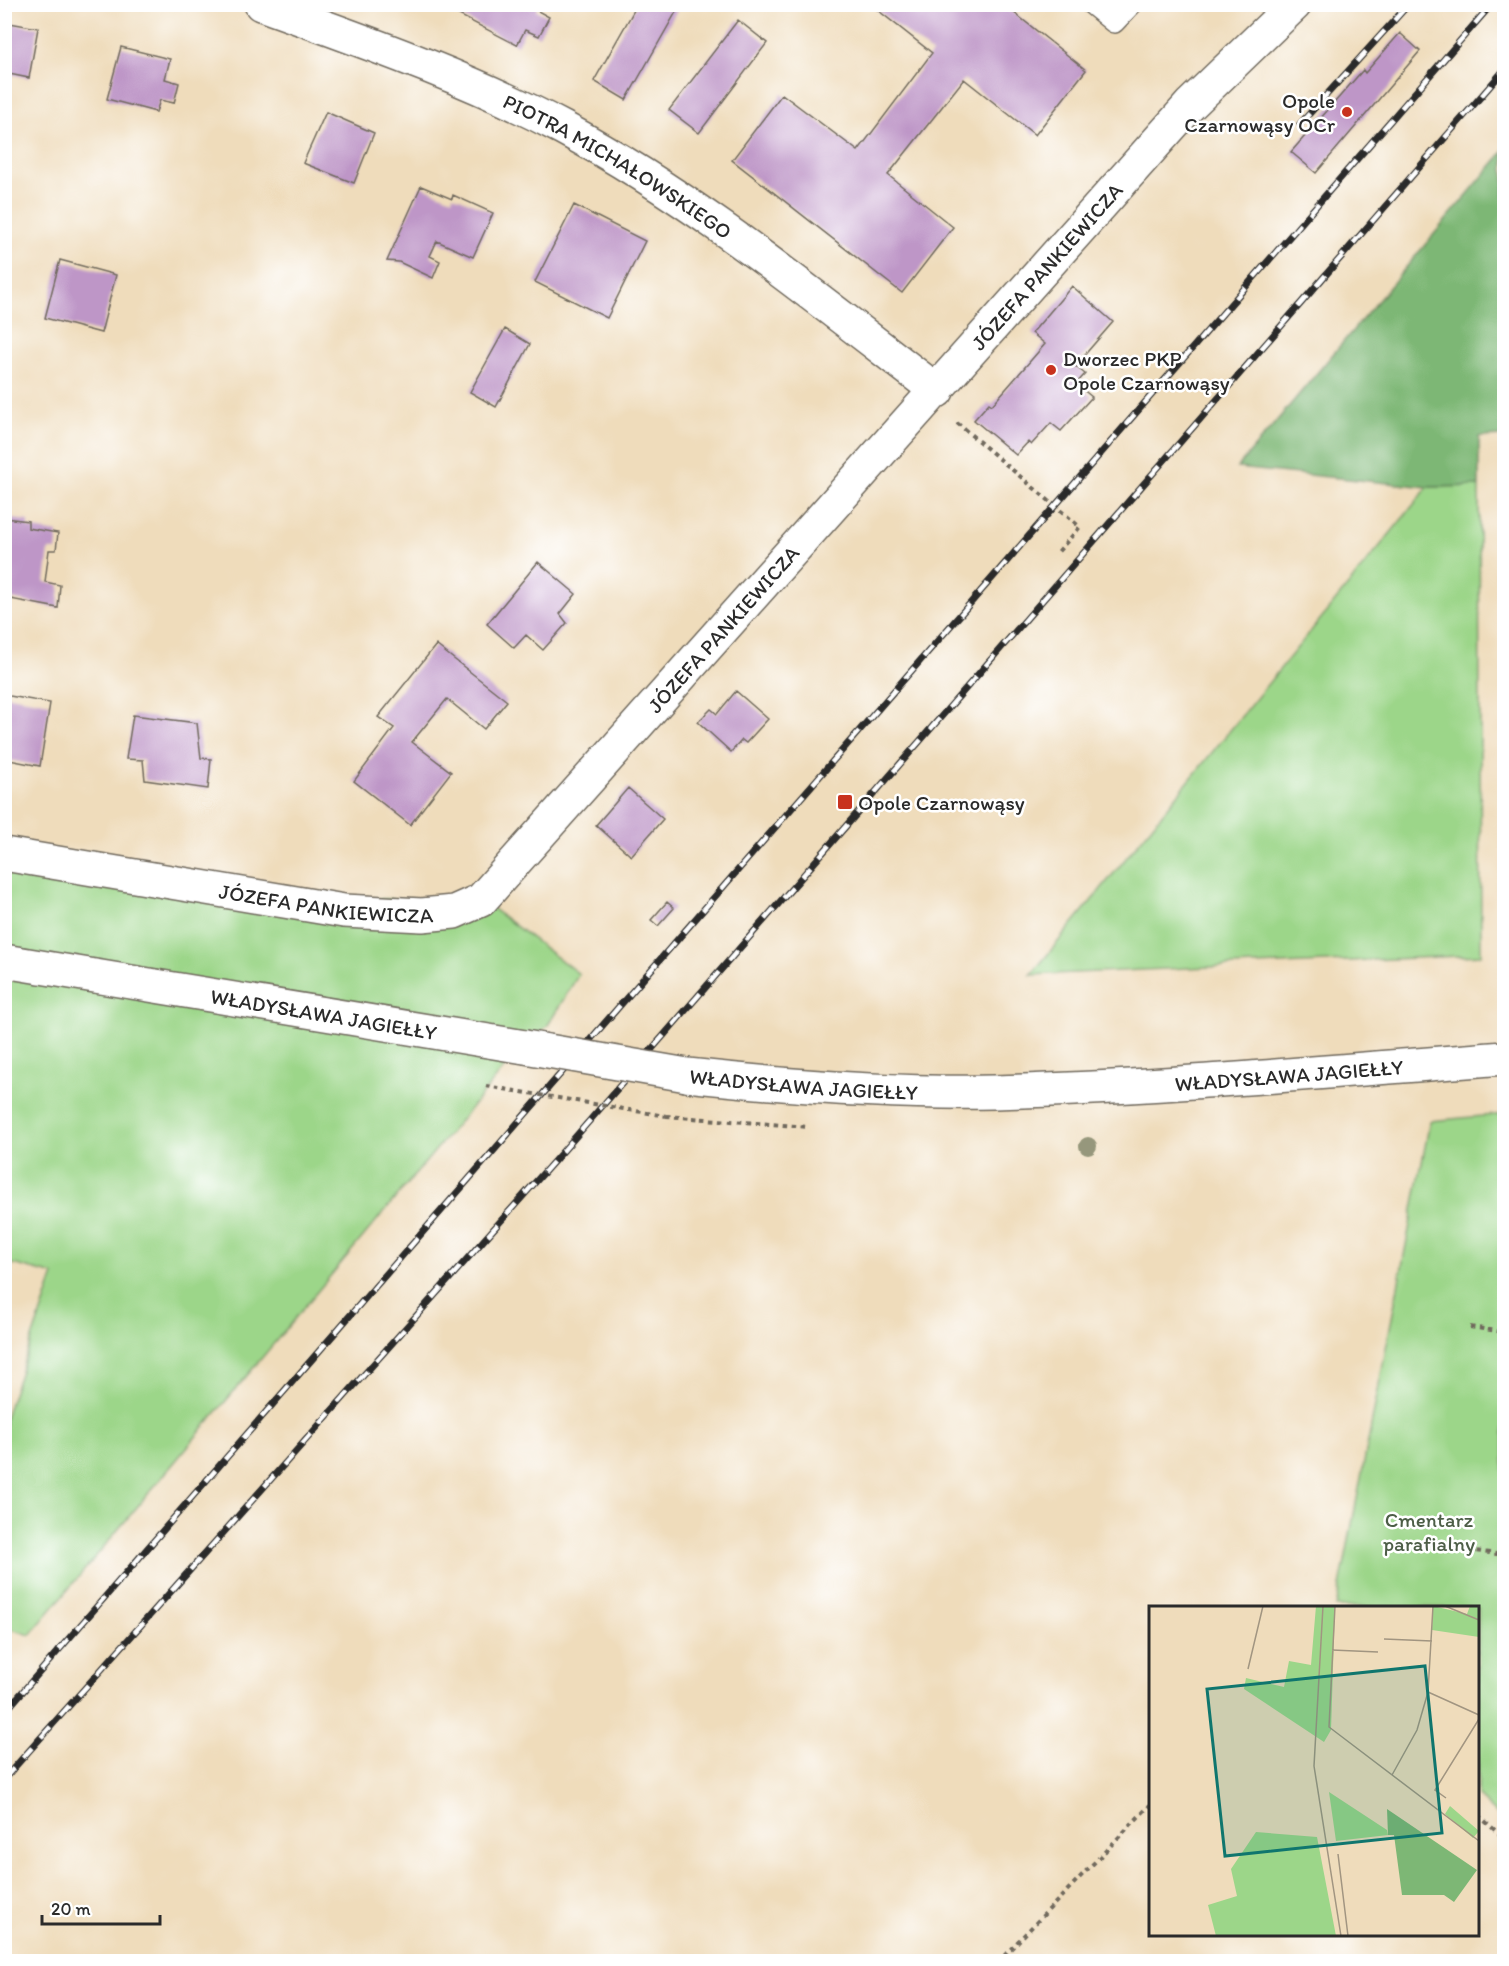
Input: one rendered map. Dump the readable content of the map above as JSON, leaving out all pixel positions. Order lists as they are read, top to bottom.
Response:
{
  "streets": {
    "street": ["PIOTRA MICHAŁOWSKIEGO", "JÓZEFA PANKIEWICZA", "WŁADYSŁAWA JAGIEŁŁY"]
  },
  "crossings": [
    ["PIOTRA MICHAŁOWSKIEGO", "JÓZEFA PANKIEWICZA"]
  ],
  "parks": ["Cmentarz parafialny"],
  "places": {
    "other": ["Opole Czarnowąsy OCr", "Dworzec PKP Opole Czarnowąsy"],
    "transit": ["Opole Czarnowąsy"]
  },
  "scale_bar": "20 m"
}
